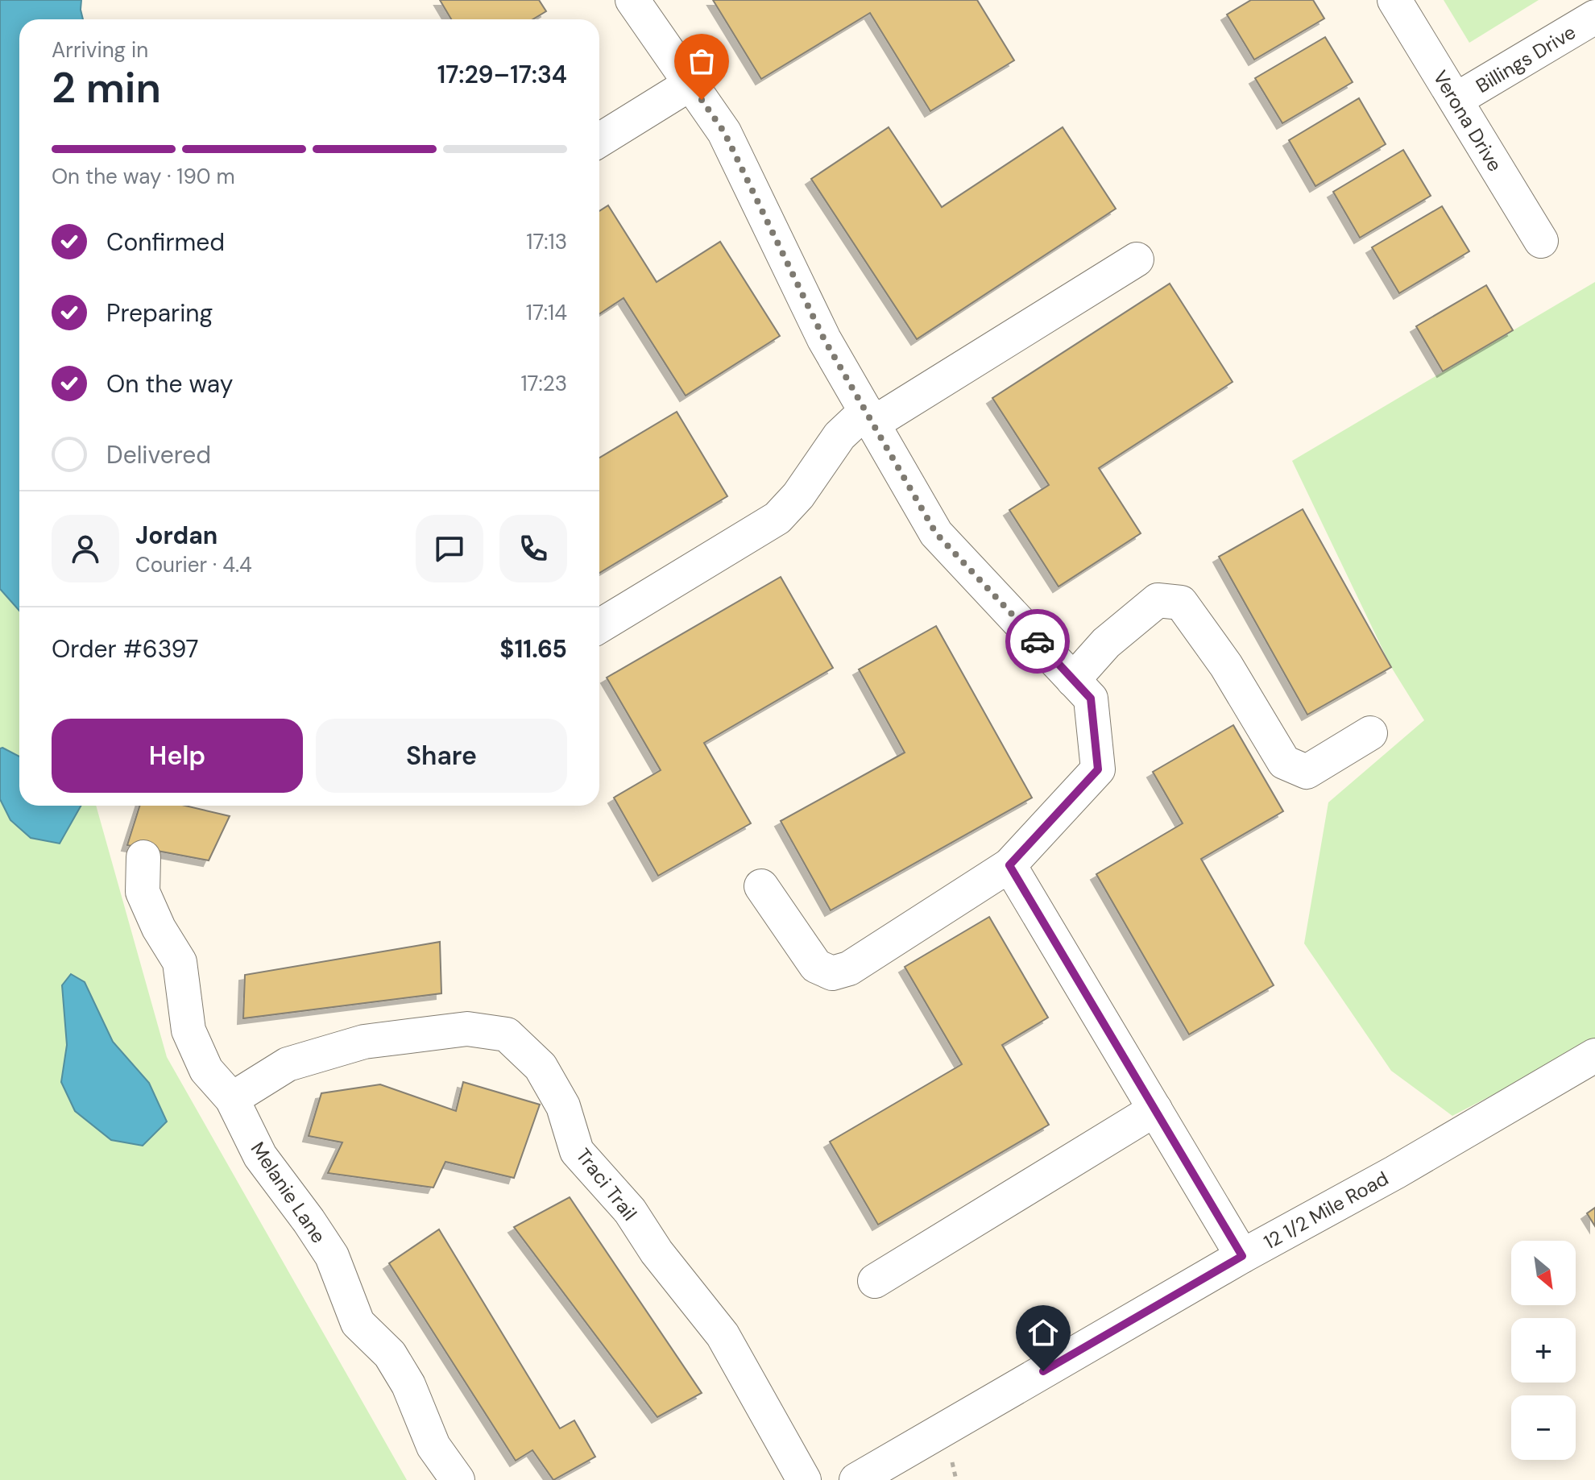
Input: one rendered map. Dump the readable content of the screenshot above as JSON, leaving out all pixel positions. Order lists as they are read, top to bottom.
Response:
{
  "streets": {
    "street": [
      "Billings Drive",
      "Verona Drive",
      "Traci Trail",
      "Melanie Lane",
      "12 1/2 Mile Road"
    ]
  },
  "crossings": [
    ["Billings Drive", "Verona Drive"],
    ["Traci Trail", "Melanie Lane"]
  ],
  "north": "bottom right",
  "page": {
    "heading": ["2 min", "Arriving in", "17:29–17:34"],
    "panel": [
      "Jordan",
      "Courier · 4.4",
      "Order #6397",
      "$11.65"
    ],
    "bar": "On the way · 190 m",
    "list": [
      ["Confirmed", "17:13"],
      ["Preparing", "17:14"],
      ["On the way", "17:23"],
      "Delivered"
    ],
    "buttons": ["Help", "Share"],
    "map_buttons": ["+", "−"]
  }
}
